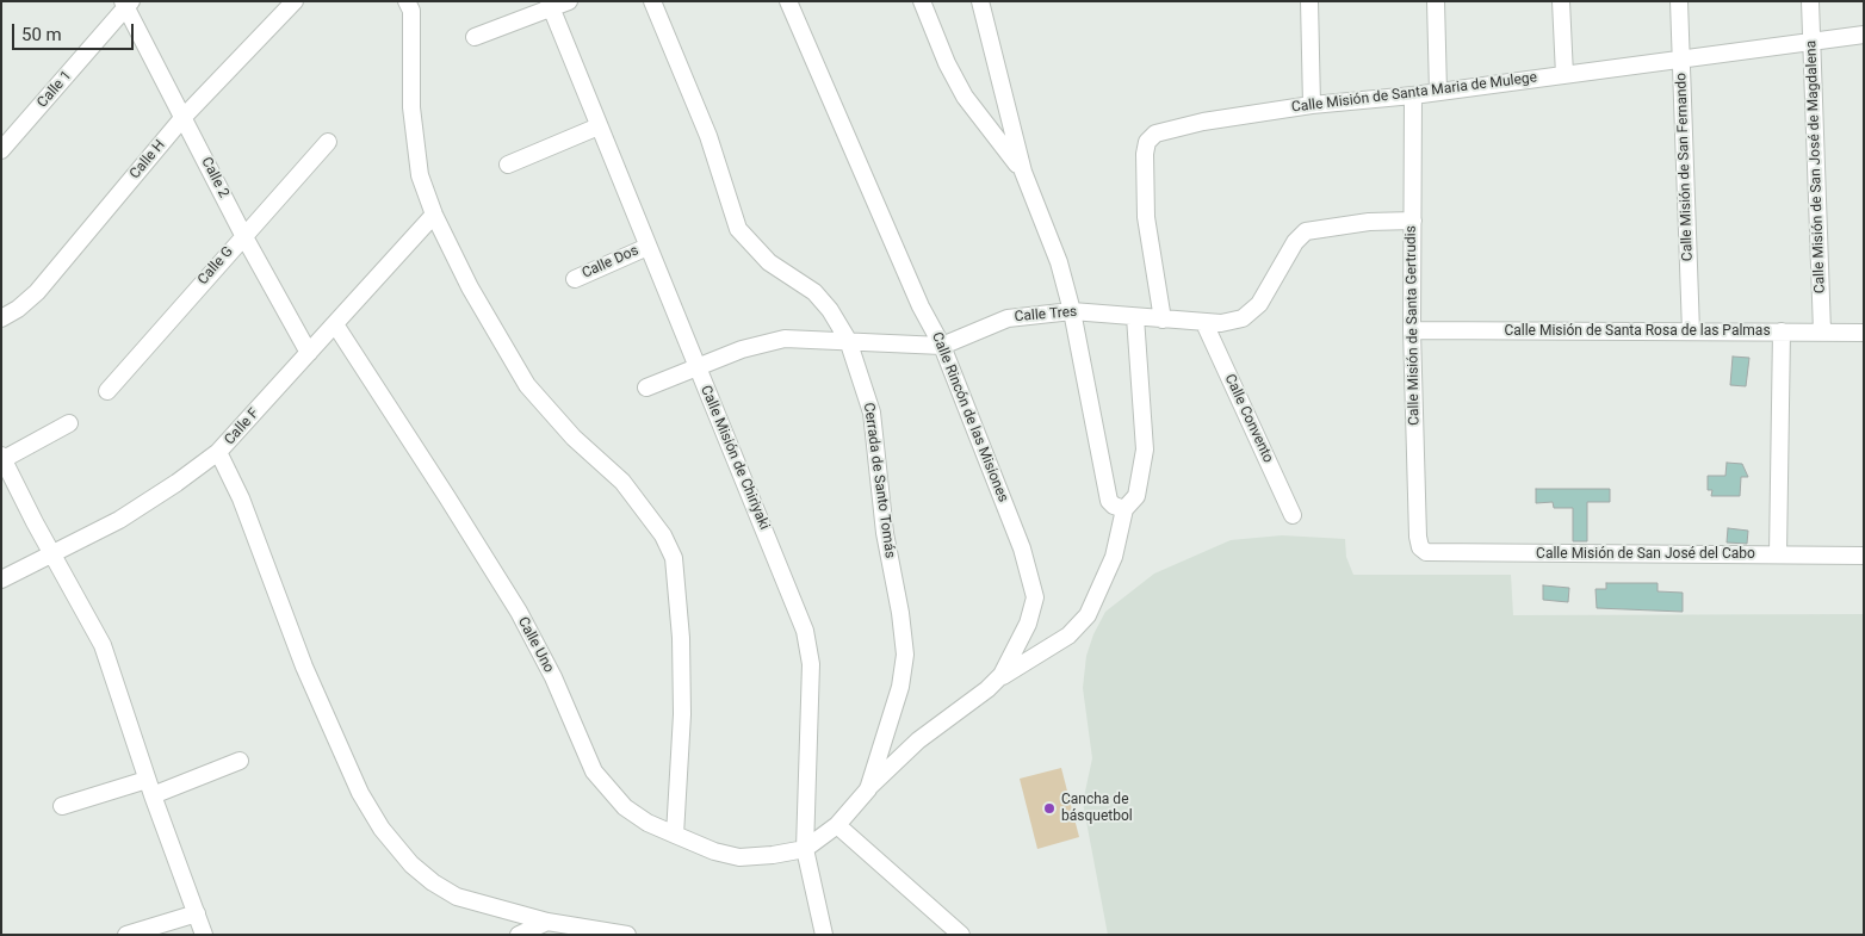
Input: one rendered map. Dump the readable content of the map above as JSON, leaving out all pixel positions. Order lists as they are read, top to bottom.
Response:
{
  "streets": {
    "street": [
      "Calle 1",
      "Calle Misión de Santa Maria de Mulege",
      "Calle H",
      "Calle Misión de San Fernando",
      "Calle Misión de San José de Magdalena",
      "Calle 2",
      "Calle Dos",
      "Calle G",
      "Calle Tres",
      "Calle Misión de Santa Gertrudis",
      "Calle Misión de Santa Rosa de las Palmas",
      "Calle Rincón de las Misiones",
      "Calle Convento",
      "Calle F",
      "Calle Misión de Chiriyaki",
      "Cerrada de Santo Tomás",
      "Calle Misión de San José del Cabo",
      "Calle Uno"
    ]
  },
  "crossings": [
    ["Calle 1", "Calle 2"],
    ["Calle Misión de Santa Maria de Mulege", "Calle Misión de San Fernando"],
    ["Calle Misión de Santa Maria de Mulege", "Calle Misión de San José de Magdalena"],
    ["Calle Misión de Santa Maria de Mulege", "Calle Tres"],
    ["Calle Misión de Santa Maria de Mulege", "Calle Misión de Santa Gertrudis"],
    ["Calle H", "Calle 2"],
    ["Calle Misión de San Fernando", "Calle Misión de Santa Rosa de las Palmas"],
    ["Calle Misión de San José de Magdalena", "Calle Misión de Santa Rosa de las Palmas"],
    ["Calle 2", "Calle G"],
    ["Calle 2", "Calle F"],
    ["Calle Dos", "Calle Misión de Chiriyaki"],
    ["Calle Tres", "Calle Misión de Santa Gertrudis"],
    ["Calle Tres", "Calle Rincón de las Misiones"],
    ["Calle Tres", "Calle Convento"],
    ["Calle Tres", "Calle Misión de Chiriyaki"],
    ["Calle Tres", "Cerrada de Santo Tomás"],
    ["Calle Misión de Santa Gertrudis", "Calle Misión de Santa Rosa de las Palmas"],
    ["Calle Misión de Santa Gertrudis", "Calle Misión de San José del Cabo"],
    ["Calle Rincón de las Misiones", "Cerrada de Santo Tomás"],
    ["Calle F", "Calle Uno"],
    ["Calle Misión de Chiriyaki", "Cerrada de Santo Tomás"],
    ["Calle Misión de Chiriyaki", "Calle Uno"],
    ["Cerrada de Santo Tomás", "Calle Uno"]
  ],
  "places": ["Cancha de básquetbol"],
  "scale_bar": "50 m"
}
